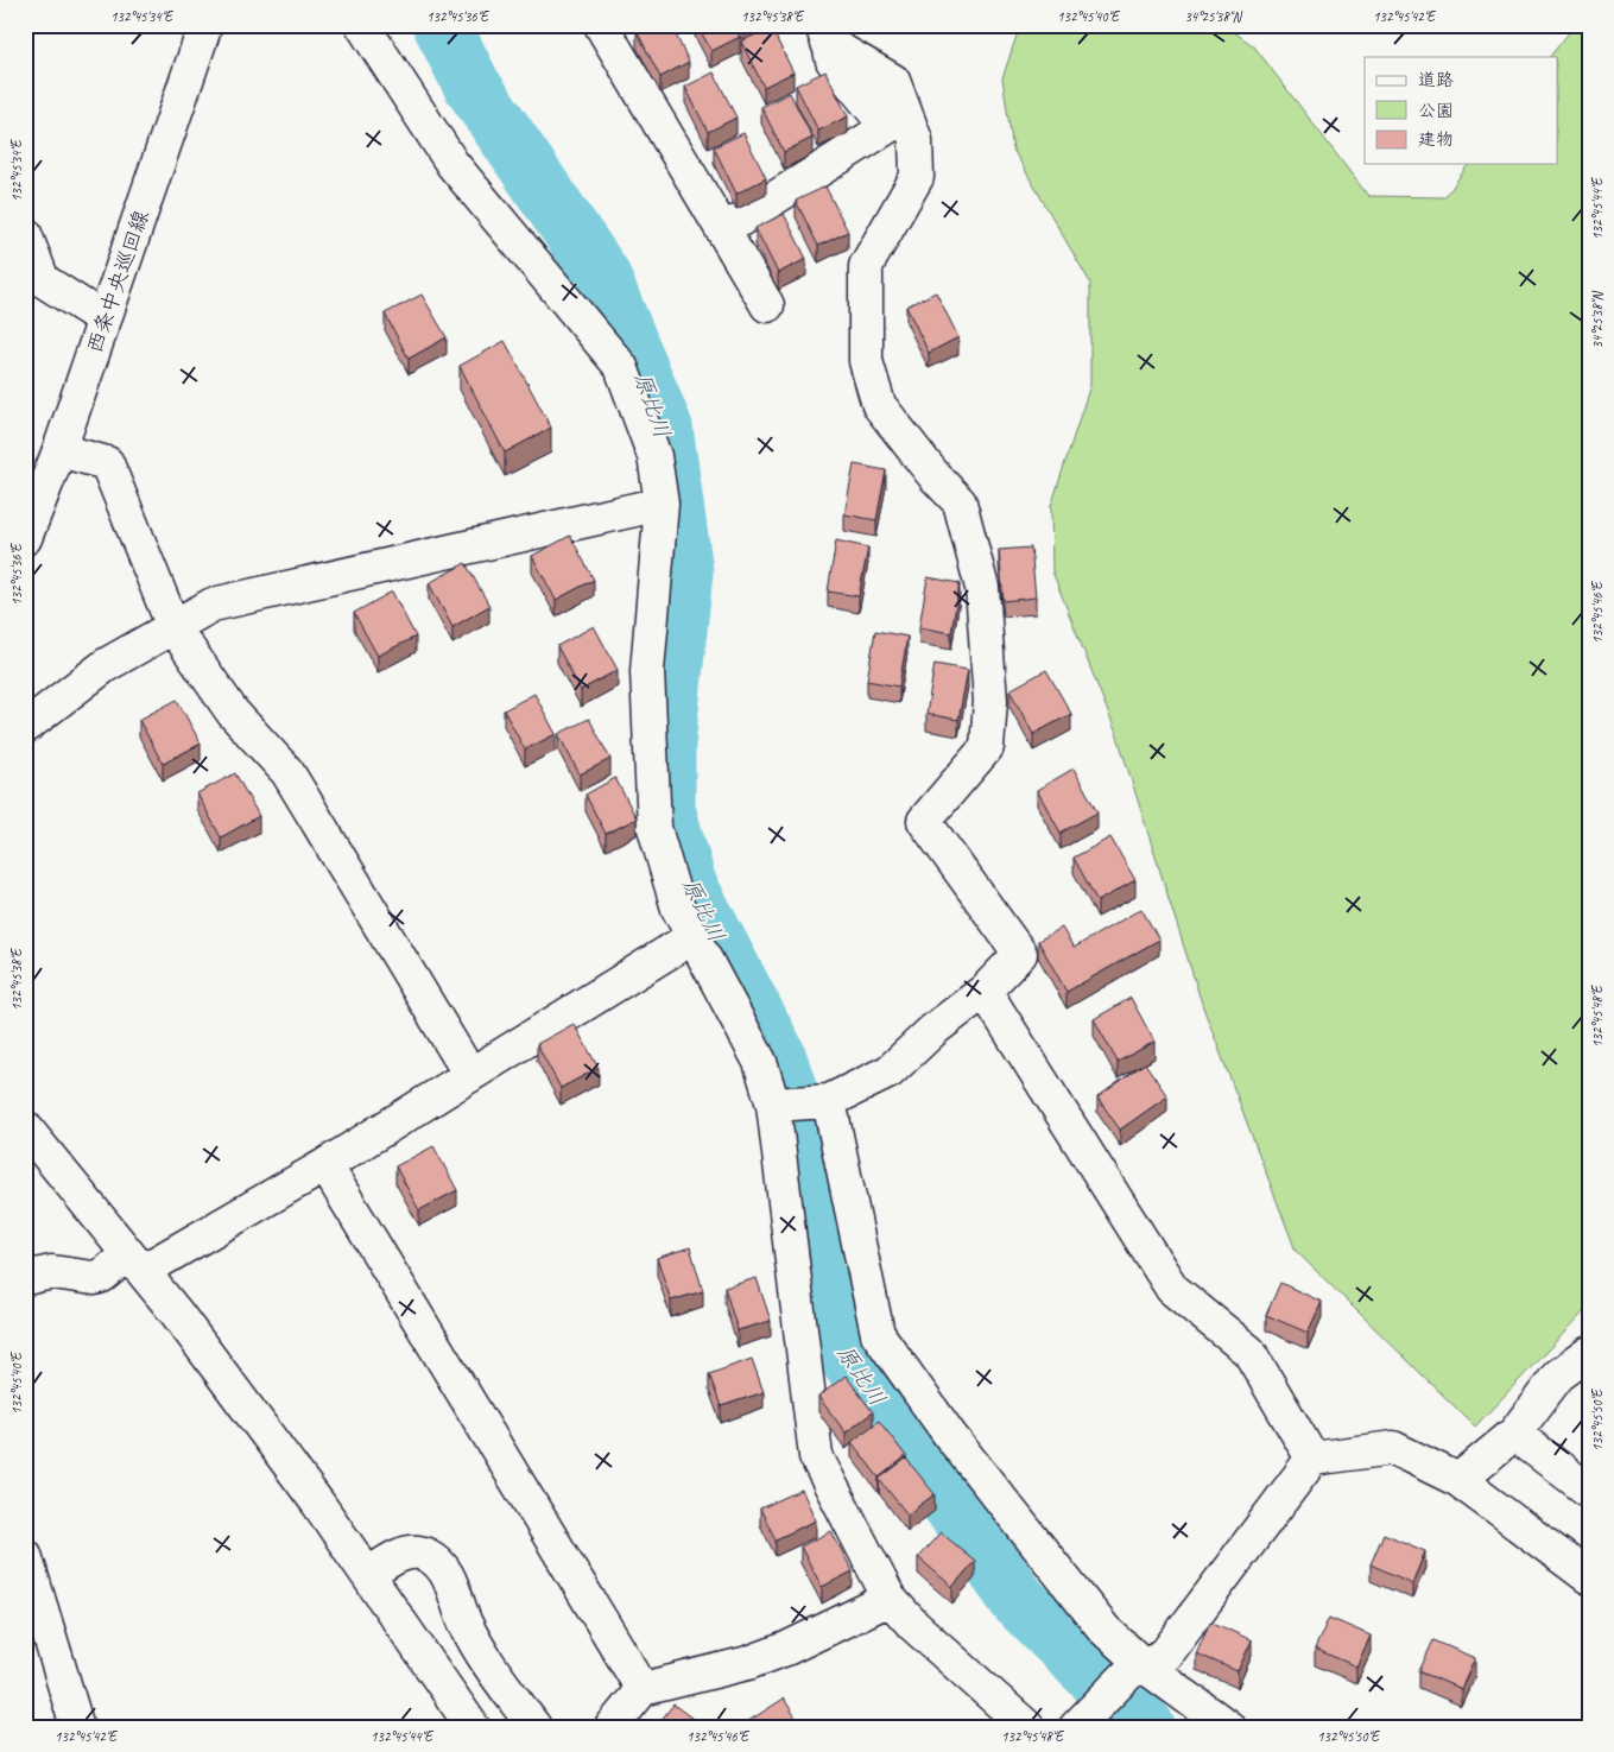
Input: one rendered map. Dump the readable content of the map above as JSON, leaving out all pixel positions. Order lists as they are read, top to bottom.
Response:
{
  "streets": {
    "street": ["西条中央巡回線"]
  },
  "water": ["原比川"],
  "legend": ["道路", "公園", "建物"],
  "coordinates": [
    "132°45'34\"E",
    "132°45'36\"E",
    "132°45'38\"E",
    "132°45'40\"E",
    "34°25'38\"N",
    "132°45'42\"E",
    "132°45'44\"E",
    "132°45'46\"E",
    "132°45'48\"E",
    "132°45'50\"E"
  ]
}
